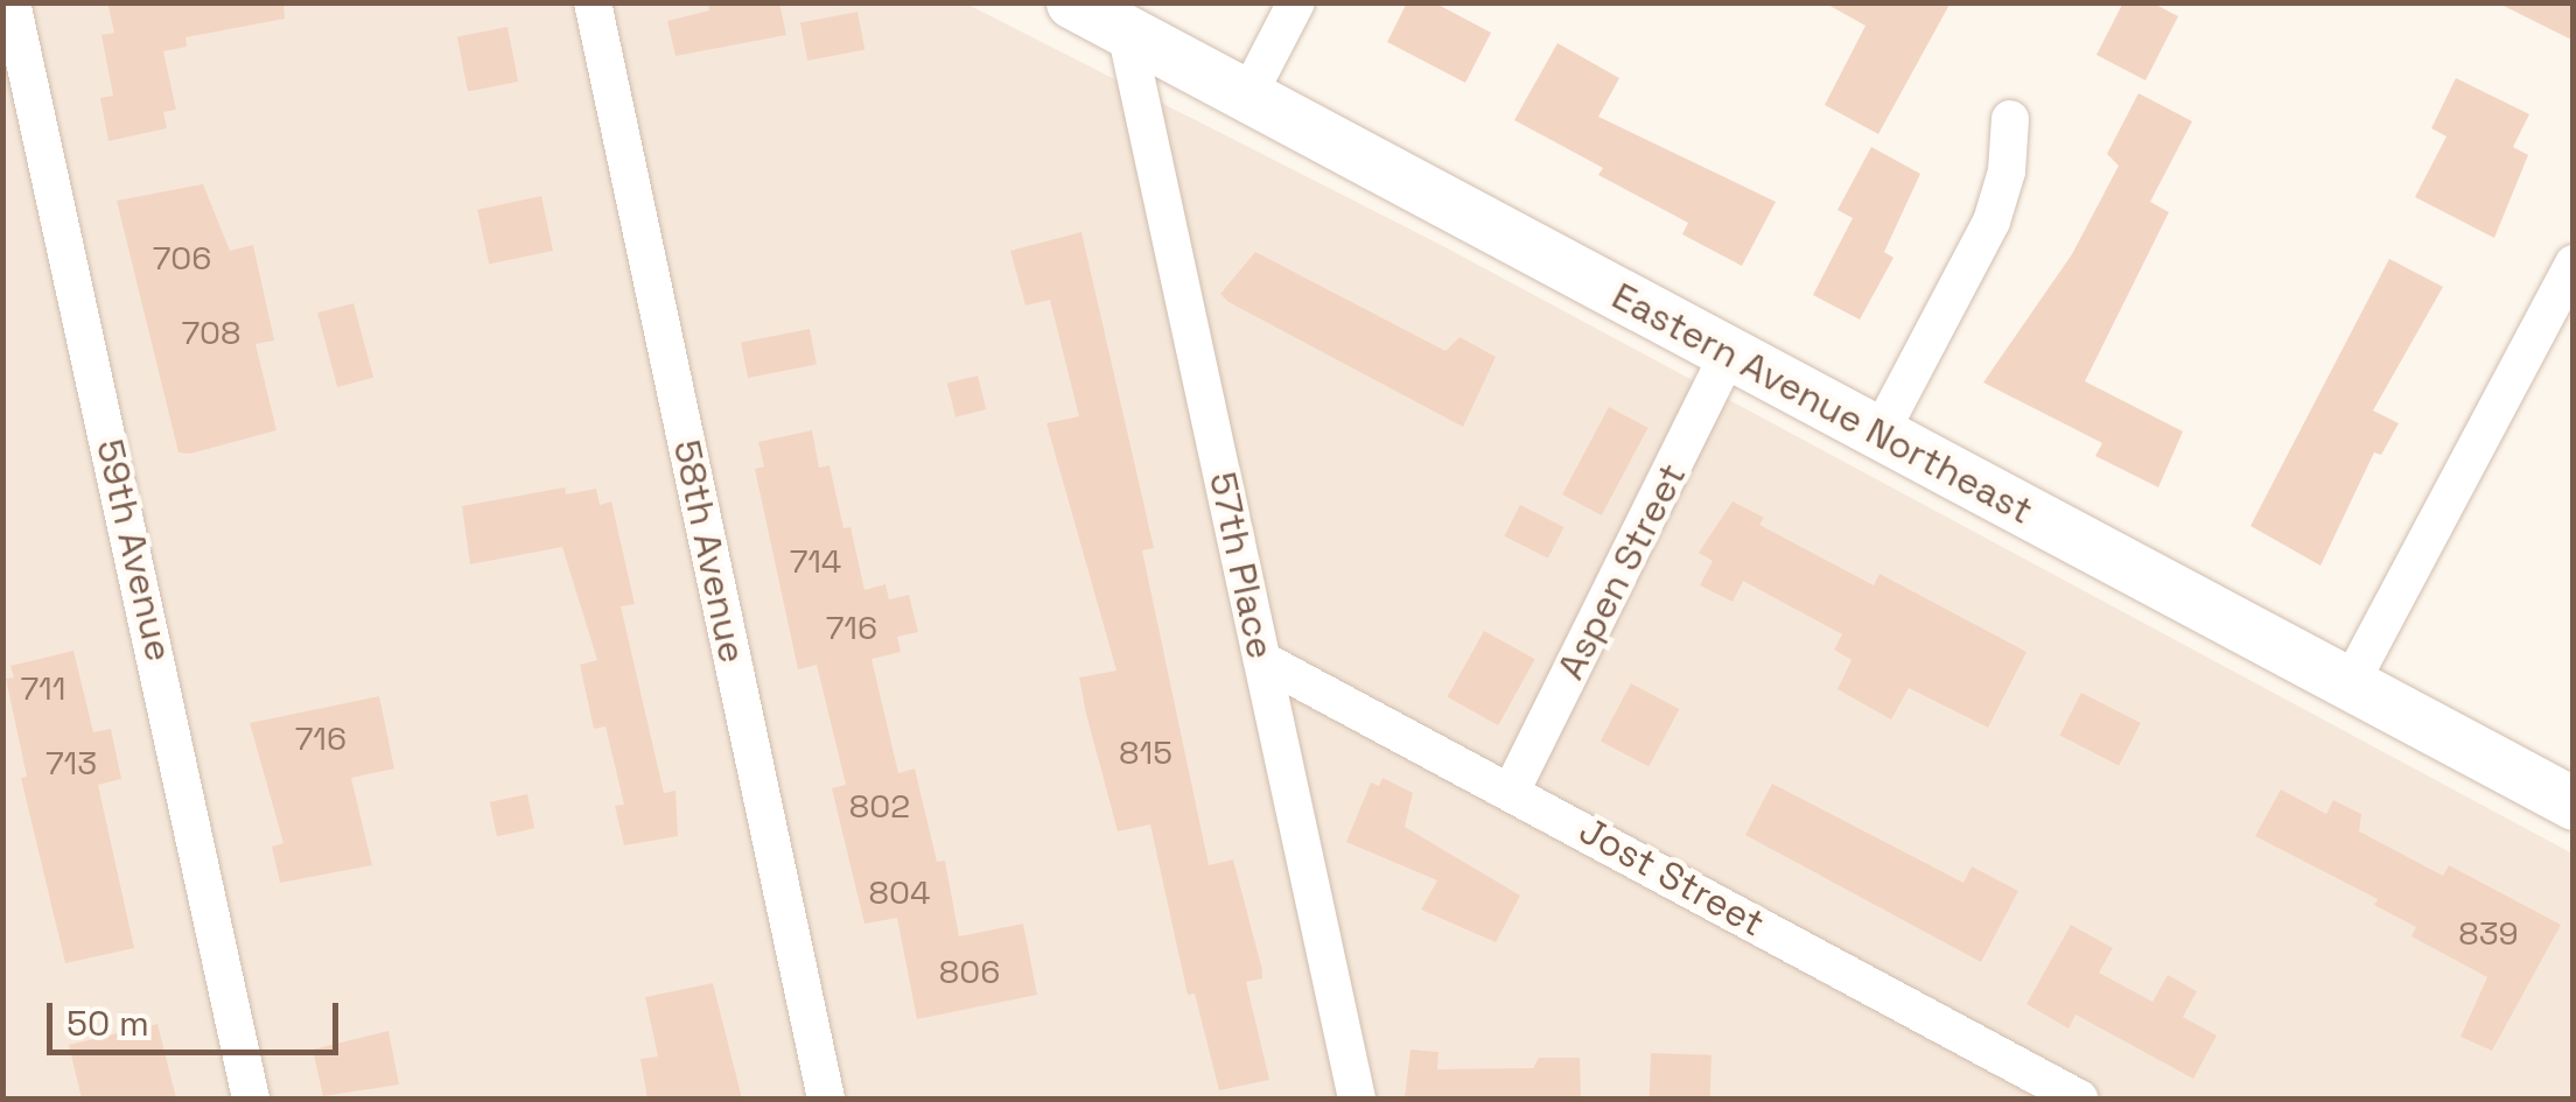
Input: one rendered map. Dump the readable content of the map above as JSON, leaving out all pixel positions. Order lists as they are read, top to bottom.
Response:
{
  "streets": {
    "main road": ["Eastern Avenue Northeast"],
    "street": [
      "59th Avenue",
      "58th Avenue",
      "57th Place",
      "Aspen Street",
      "Jost Street"
    ]
  },
  "crossings": [
    ["Eastern Avenue Northeast", "57th Place"],
    ["Eastern Avenue Northeast", "Aspen Street"],
    ["57th Place", "Jost Street"],
    ["Aspen Street", "Jost Street"]
  ],
  "house_numbers": [
    "706",
    "708",
    "714",
    "716",
    "711",
    "716",
    "815",
    "713",
    "802",
    "804",
    "839",
    "806"
  ],
  "scale_bar": "50 m"
}
